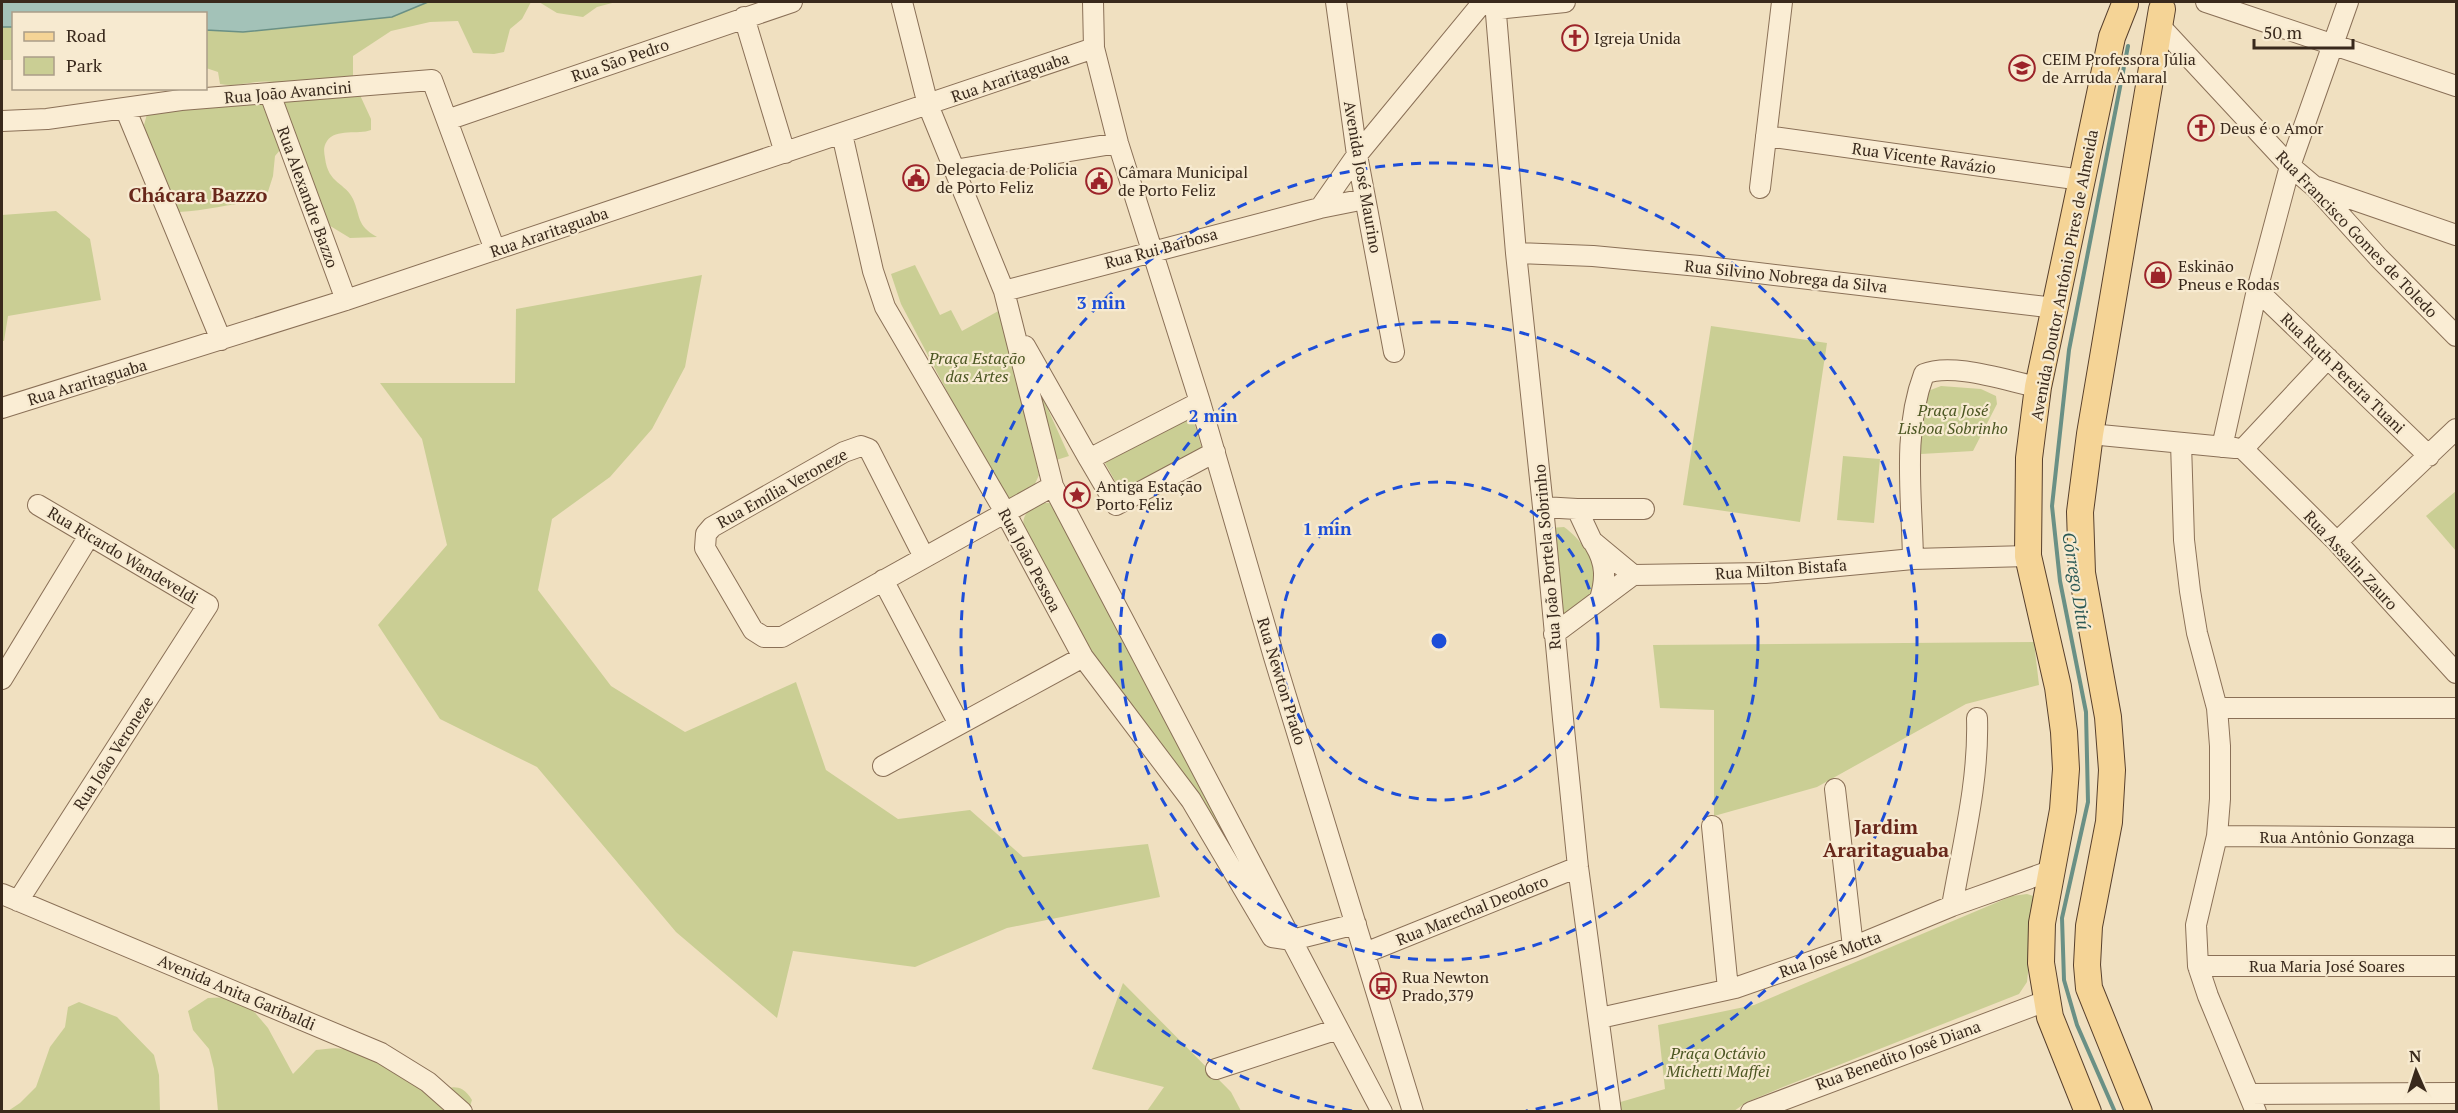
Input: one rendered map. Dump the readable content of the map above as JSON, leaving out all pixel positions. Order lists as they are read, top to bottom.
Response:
{
  "streets": {
    "main road": ["Avenida Doutor Antônio Pires de Almeida"],
    "street": [
      "Rua São Pedro",
      "Rua Araritaguaba",
      "Rua João Avancini",
      "Rua Vicente Ravázio",
      "Avenida José Maurino",
      "Rua Alexandre Bazzo",
      "Rua Francisco Gomes de Toledo",
      "Rua Rui Barbosa",
      "Rua Silvino Nobrega da Silva",
      "Rua Ruth Pereira Tuani",
      "Rua Emília Veroneze",
      "Rua Ricardo Wandeveldi",
      "Rua João Portela Sobrinho",
      "Rua João Pessoa",
      "Rua Assalin Zauro",
      "Rua Milton Bistafa",
      "Rua Newton Prado",
      "Rua João Veroneze",
      "Rua Antônio Gonzaga",
      "Rua Marechal Deodoro",
      "Rua José Motta",
      "Rua Maria José Soares",
      "Avenida Anita Garibaldi",
      "Rua Benedito José Diana"
    ]
  },
  "crossings": [
    ["Rua São Pedro", "Rua João Avancini"],
    ["Rua Araritaguaba", "Rua Alexandre Bazzo"],
    ["Rua Araritaguaba", "Rua João Pessoa"],
    ["Rua Araritaguaba", "Rua Newton Prado"],
    ["Rua João Avancini", "Rua Alexandre Bazzo"],
    ["Rua Vicente Ravázio", "Avenida Doutor Antônio Pires de Almeida"],
    ["Avenida José Maurino", "Rua Rui Barbosa"],
    ["Rua Rui Barbosa", "Rua Newton Prado"],
    ["Avenida Doutor Antônio Pires de Almeida", "Rua Silvino Nobrega da Silva"],
    ["Avenida Doutor Antônio Pires de Almeida", "Rua Milton Bistafa"],
    ["Avenida Doutor Antônio Pires de Almeida", "Rua José Motta"],
    ["Avenida Doutor Antônio Pires de Almeida", "Rua Benedito José Diana"],
    ["Rua Silvino Nobrega da Silva", "Rua João Portela Sobrinho"],
    ["Rua Ricardo Wandeveldi", "Rua João Veroneze"],
    ["Rua João Portela Sobrinho", "Rua Marechal Deodoro"],
    ["Rua João Portela Sobrinho", "Rua José Motta"],
    ["Rua Newton Prado", "Rua Marechal Deodoro"],
    ["Rua João Veroneze", "Avenida Anita Garibaldi"]
  ],
  "districts": ["Chácara Bazzo", "Jardim Araritaguaba"],
  "water": ["Córrego Ditú"],
  "parks": ["Praça Estação das Artes", "Praça José Lisboa Sobrinho", "Praça Octávio Michetti Maffei"],
  "places": {
    "church": ["Igreja Unida", "Deus é o Amor"],
    "school or university": ["CEIM Professora Júlia de Arruda Amaral"],
    "public building": ["Delegacia de Policia de Porto Feliz", "Câmara Municipal de Porto Feliz"],
    "shop": ["Eskinão Pneus e Rodas"],
    "place": ["Antiga Estação Porto Feliz"],
    "bus stop": ["Rua Newton Prado,379"]
  },
  "legend": ["Road", "Park"],
  "scale_bar": "50 m",
  "north": "top",
  "rings": ["3 min", "2 min", "1 min"]
}
